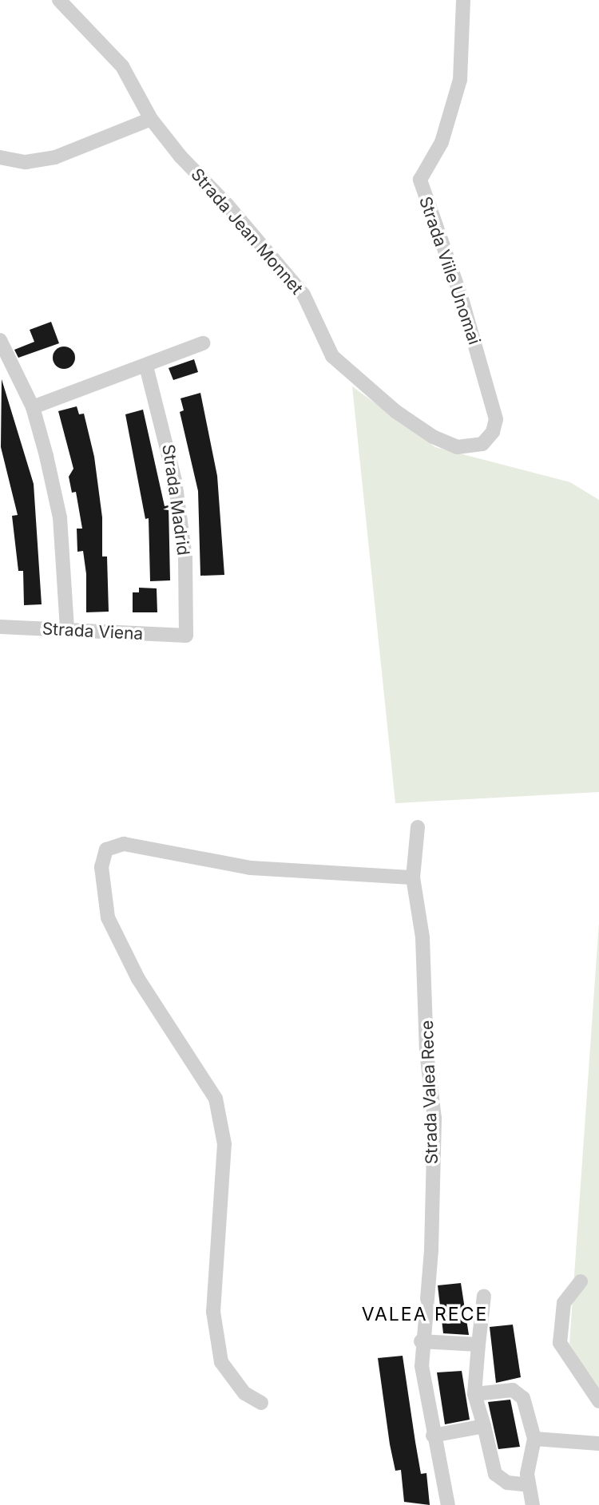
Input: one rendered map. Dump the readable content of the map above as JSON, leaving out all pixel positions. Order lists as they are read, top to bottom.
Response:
{
  "streets": {
    "street": [
      "Strada Jean Monnet",
      "Strada Viile Unomai",
      "Strada Madrid",
      "Strada Viena",
      "Strada Valea Rece"
    ]
  },
  "crossings": [
    ["Strada Jean Monnet", "Strada Viile Unomai"],
    ["Strada Madrid", "Strada Viena"]
  ],
  "districts": ["VALEA RECE"]
}
